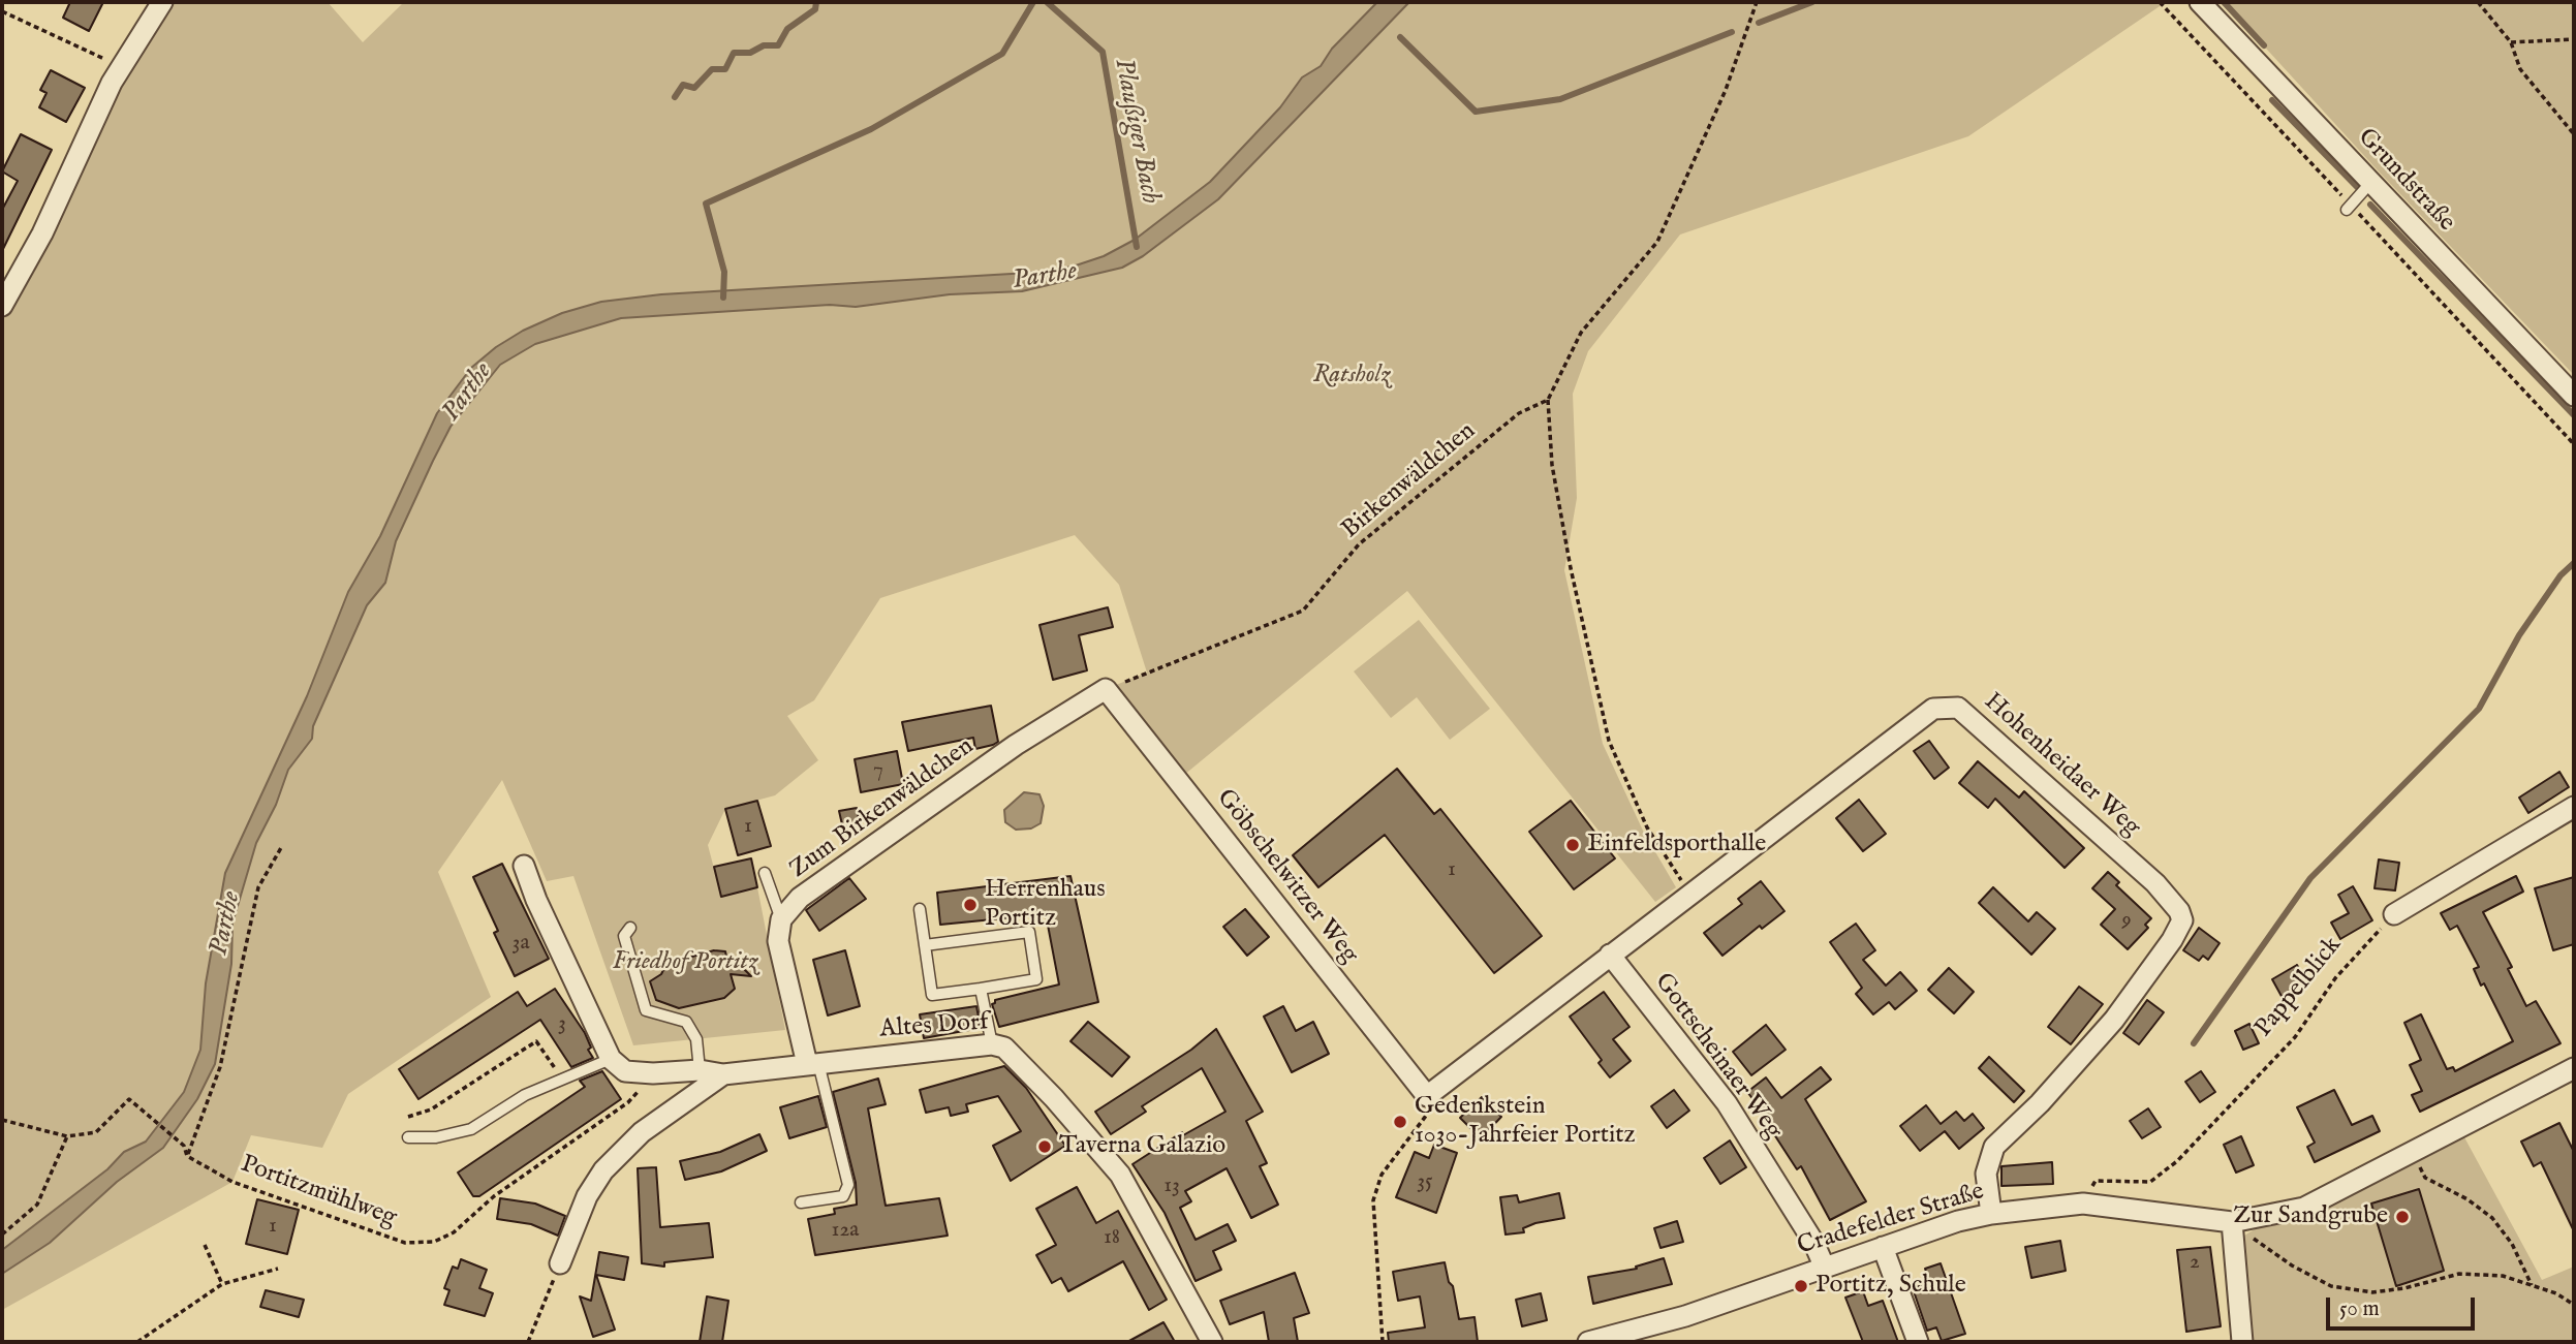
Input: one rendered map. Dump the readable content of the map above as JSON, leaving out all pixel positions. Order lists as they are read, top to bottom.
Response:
{
  "streets": {
    "street": [
      "Grundstraße",
      "Hohenheidaer Weg",
      "Zum Birkenwäldchen",
      "Göbschelwitzer Weg",
      "Altes Dorf",
      "Gottscheinaer Weg",
      "Cradefelder Straße"
    ],
    "path": ["Birkenwäldchen", "Pappelblick", "Portitzmühlweg"]
  },
  "crossings": [
    ["Birkenwäldchen", "Zum Birkenwäldchen"],
    ["Birkenwäldchen", "Göbschelwitzer Weg"],
    ["Hohenheidaer Weg", "Göbschelwitzer Weg"],
    ["Hohenheidaer Weg", "Gottscheinaer Weg"],
    ["Hohenheidaer Weg", "Cradefelder Straße"],
    ["Zum Birkenwäldchen", "Göbschelwitzer Weg"],
    ["Pappelblick", "Cradefelder Straße"],
    ["Altes Dorf", "Portitzmühlweg"],
    ["Gottscheinaer Weg", "Cradefelder Straße"]
  ],
  "water": ["Plaußiger Bach", "Parthe"],
  "parks": ["Ratsholz", "Friedhof Portitz"],
  "places": [
    "Einfeldsporthalle",
    "Herrenhaus Portitz",
    "Gedenkstein 1030-Jahrfeier Portitz",
    "Taverna Galazio",
    "Zur Sandgrube",
    "Portitz, Schule"
  ],
  "house_numbers": [
    "7",
    "1",
    "1",
    "9",
    "3a",
    "3",
    "35",
    "13",
    "1",
    "12a",
    "18",
    "2"
  ],
  "scale_bar": "50 m"
}
